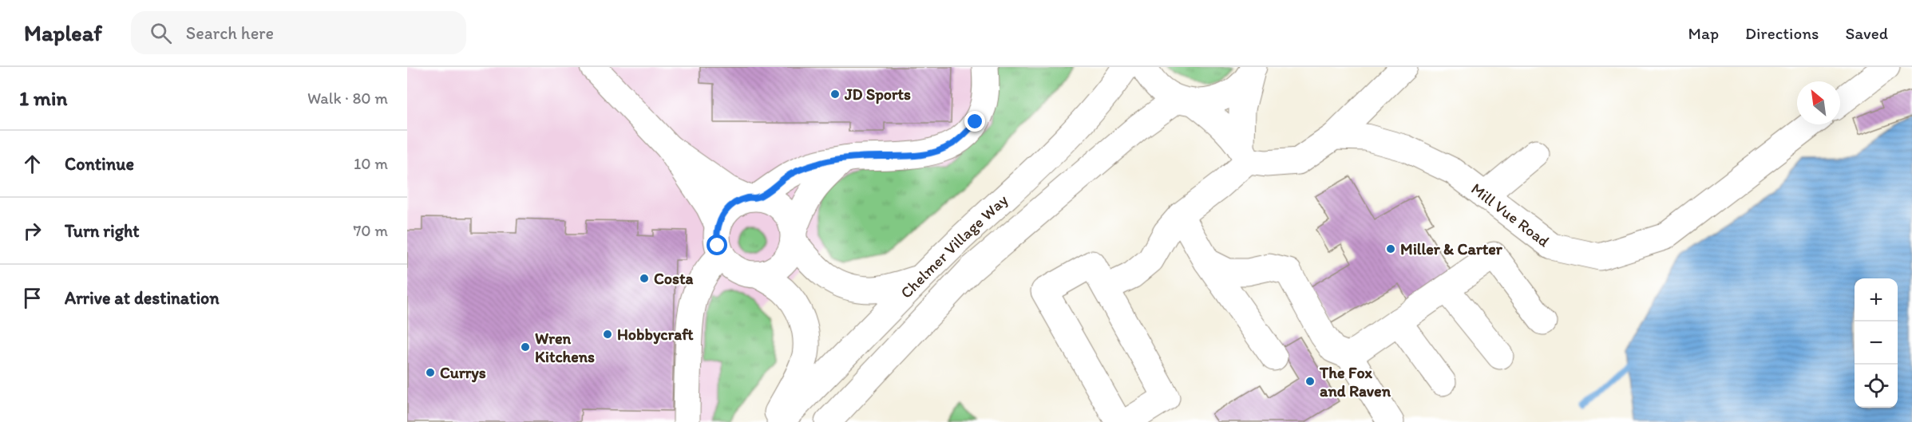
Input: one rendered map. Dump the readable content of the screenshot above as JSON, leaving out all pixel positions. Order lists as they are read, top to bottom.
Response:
{
  "streets": {
    "street": ["Mill Vue Road", "Chelmer Village Way"]
  },
  "places": [
    "JD Sports",
    "Miller & Carter",
    "Costa",
    "Hobbycraft",
    "Wren Kitchens",
    "Currys",
    "The Fox and Raven"
  ],
  "north": "top left",
  "page": {
    "header": "Mapleaf",
    "search": "Search here",
    "nav": ["Map", "Directions", "Saved"],
    "heading": ["1 min", "Walk · 80 m"],
    "list": [
      ["Continue", "10 m"],
      ["Turn right", "70 m"],
      "Arrive at destination"
    ],
    "map_buttons": ["+", "−"]
  }
}
